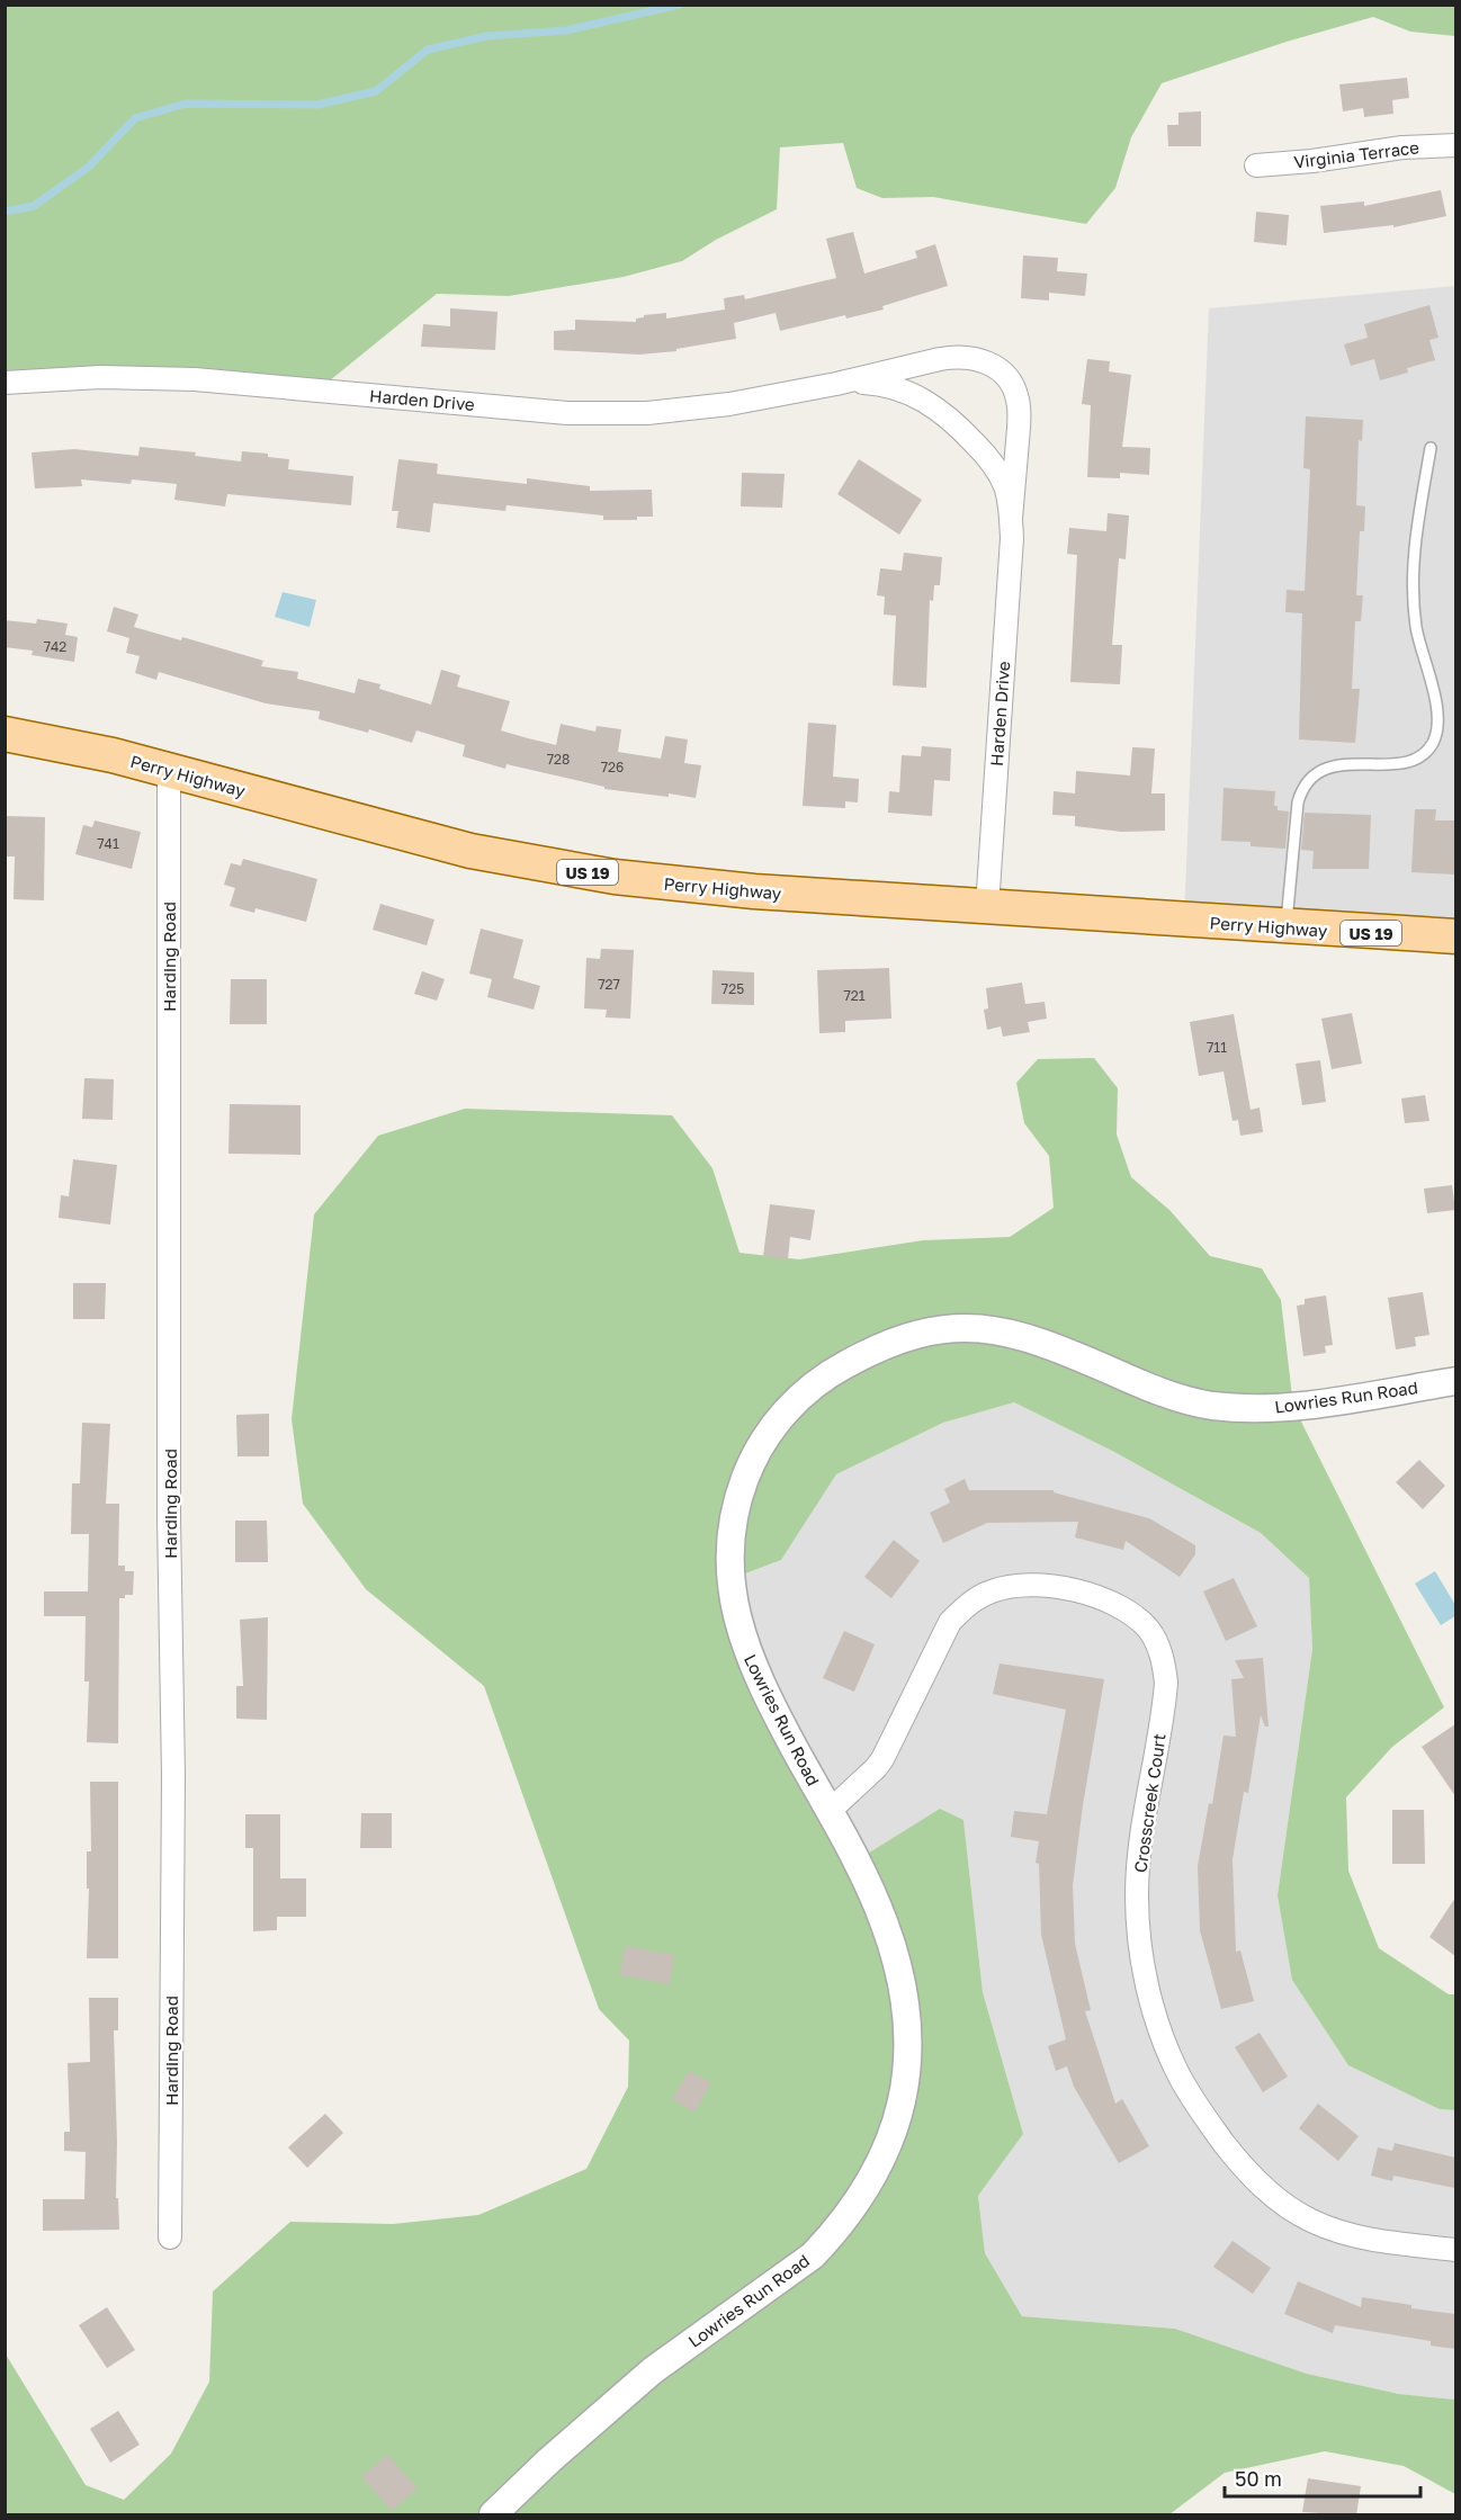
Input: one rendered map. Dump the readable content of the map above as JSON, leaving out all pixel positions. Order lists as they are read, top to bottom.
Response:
{
  "streets": {
    "main road": ["Perry Highway", "US 19"],
    "street": [
      "Virginia Terrace",
      "Harden Drive",
      "Harding Road",
      "Lowries Run Road",
      "Crosscreek Court"
    ]
  },
  "crossings": [
    ["Harden Drive", "Perry Highway"],
    ["Perry Highway", "Harding Road"],
    ["Lowries Run Road", "Crosscreek Court"]
  ],
  "house_numbers": [
    "742",
    "728",
    "726",
    "741",
    "727",
    "725",
    "721",
    "711"
  ],
  "scale_bar": "50 m"
}
